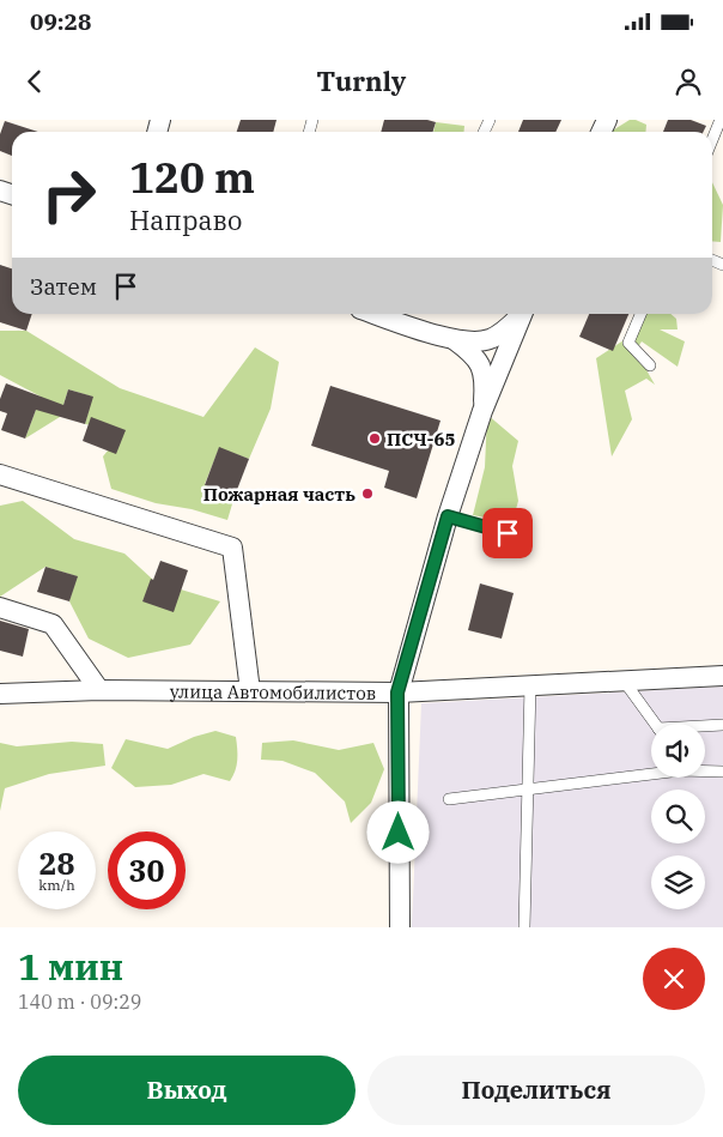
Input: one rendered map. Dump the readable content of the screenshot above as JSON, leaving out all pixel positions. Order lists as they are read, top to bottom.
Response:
{
  "streets": {
    "street": ["улица Автомобилистов"]
  },
  "places": ["ПСЧ-65", "Пожарная часть"],
  "page": {
    "status": "09:28",
    "header": "Turnly",
    "turn": ["120 m", "Направо"],
    "then": "Затем",
    "speed": "28 km/h",
    "limit": "30",
    "heading": ["1 мин", "140 m · 09:29"],
    "buttons": ["Выход", "Поделиться"]
  }
}
